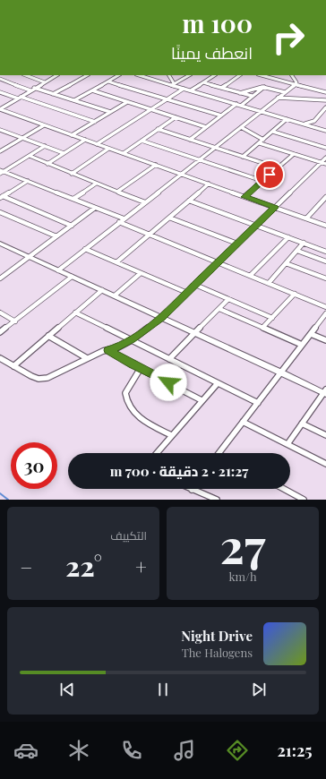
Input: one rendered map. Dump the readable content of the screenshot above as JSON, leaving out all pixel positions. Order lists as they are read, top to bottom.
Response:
{
  "page": {
    "turn": ["100 m", "انعطف يمينًا"],
    "limit": "30",
    "trip": "21:27 · 2 دقيقة · 700 m",
    "tile": [
      ["27", "km/h"],
      "التكييف"
    ],
    "heat": ["−", "22°", "+"],
    "song": ["Night Drive", "The Halogens"],
    "tabs": "21:25"
  }
}
